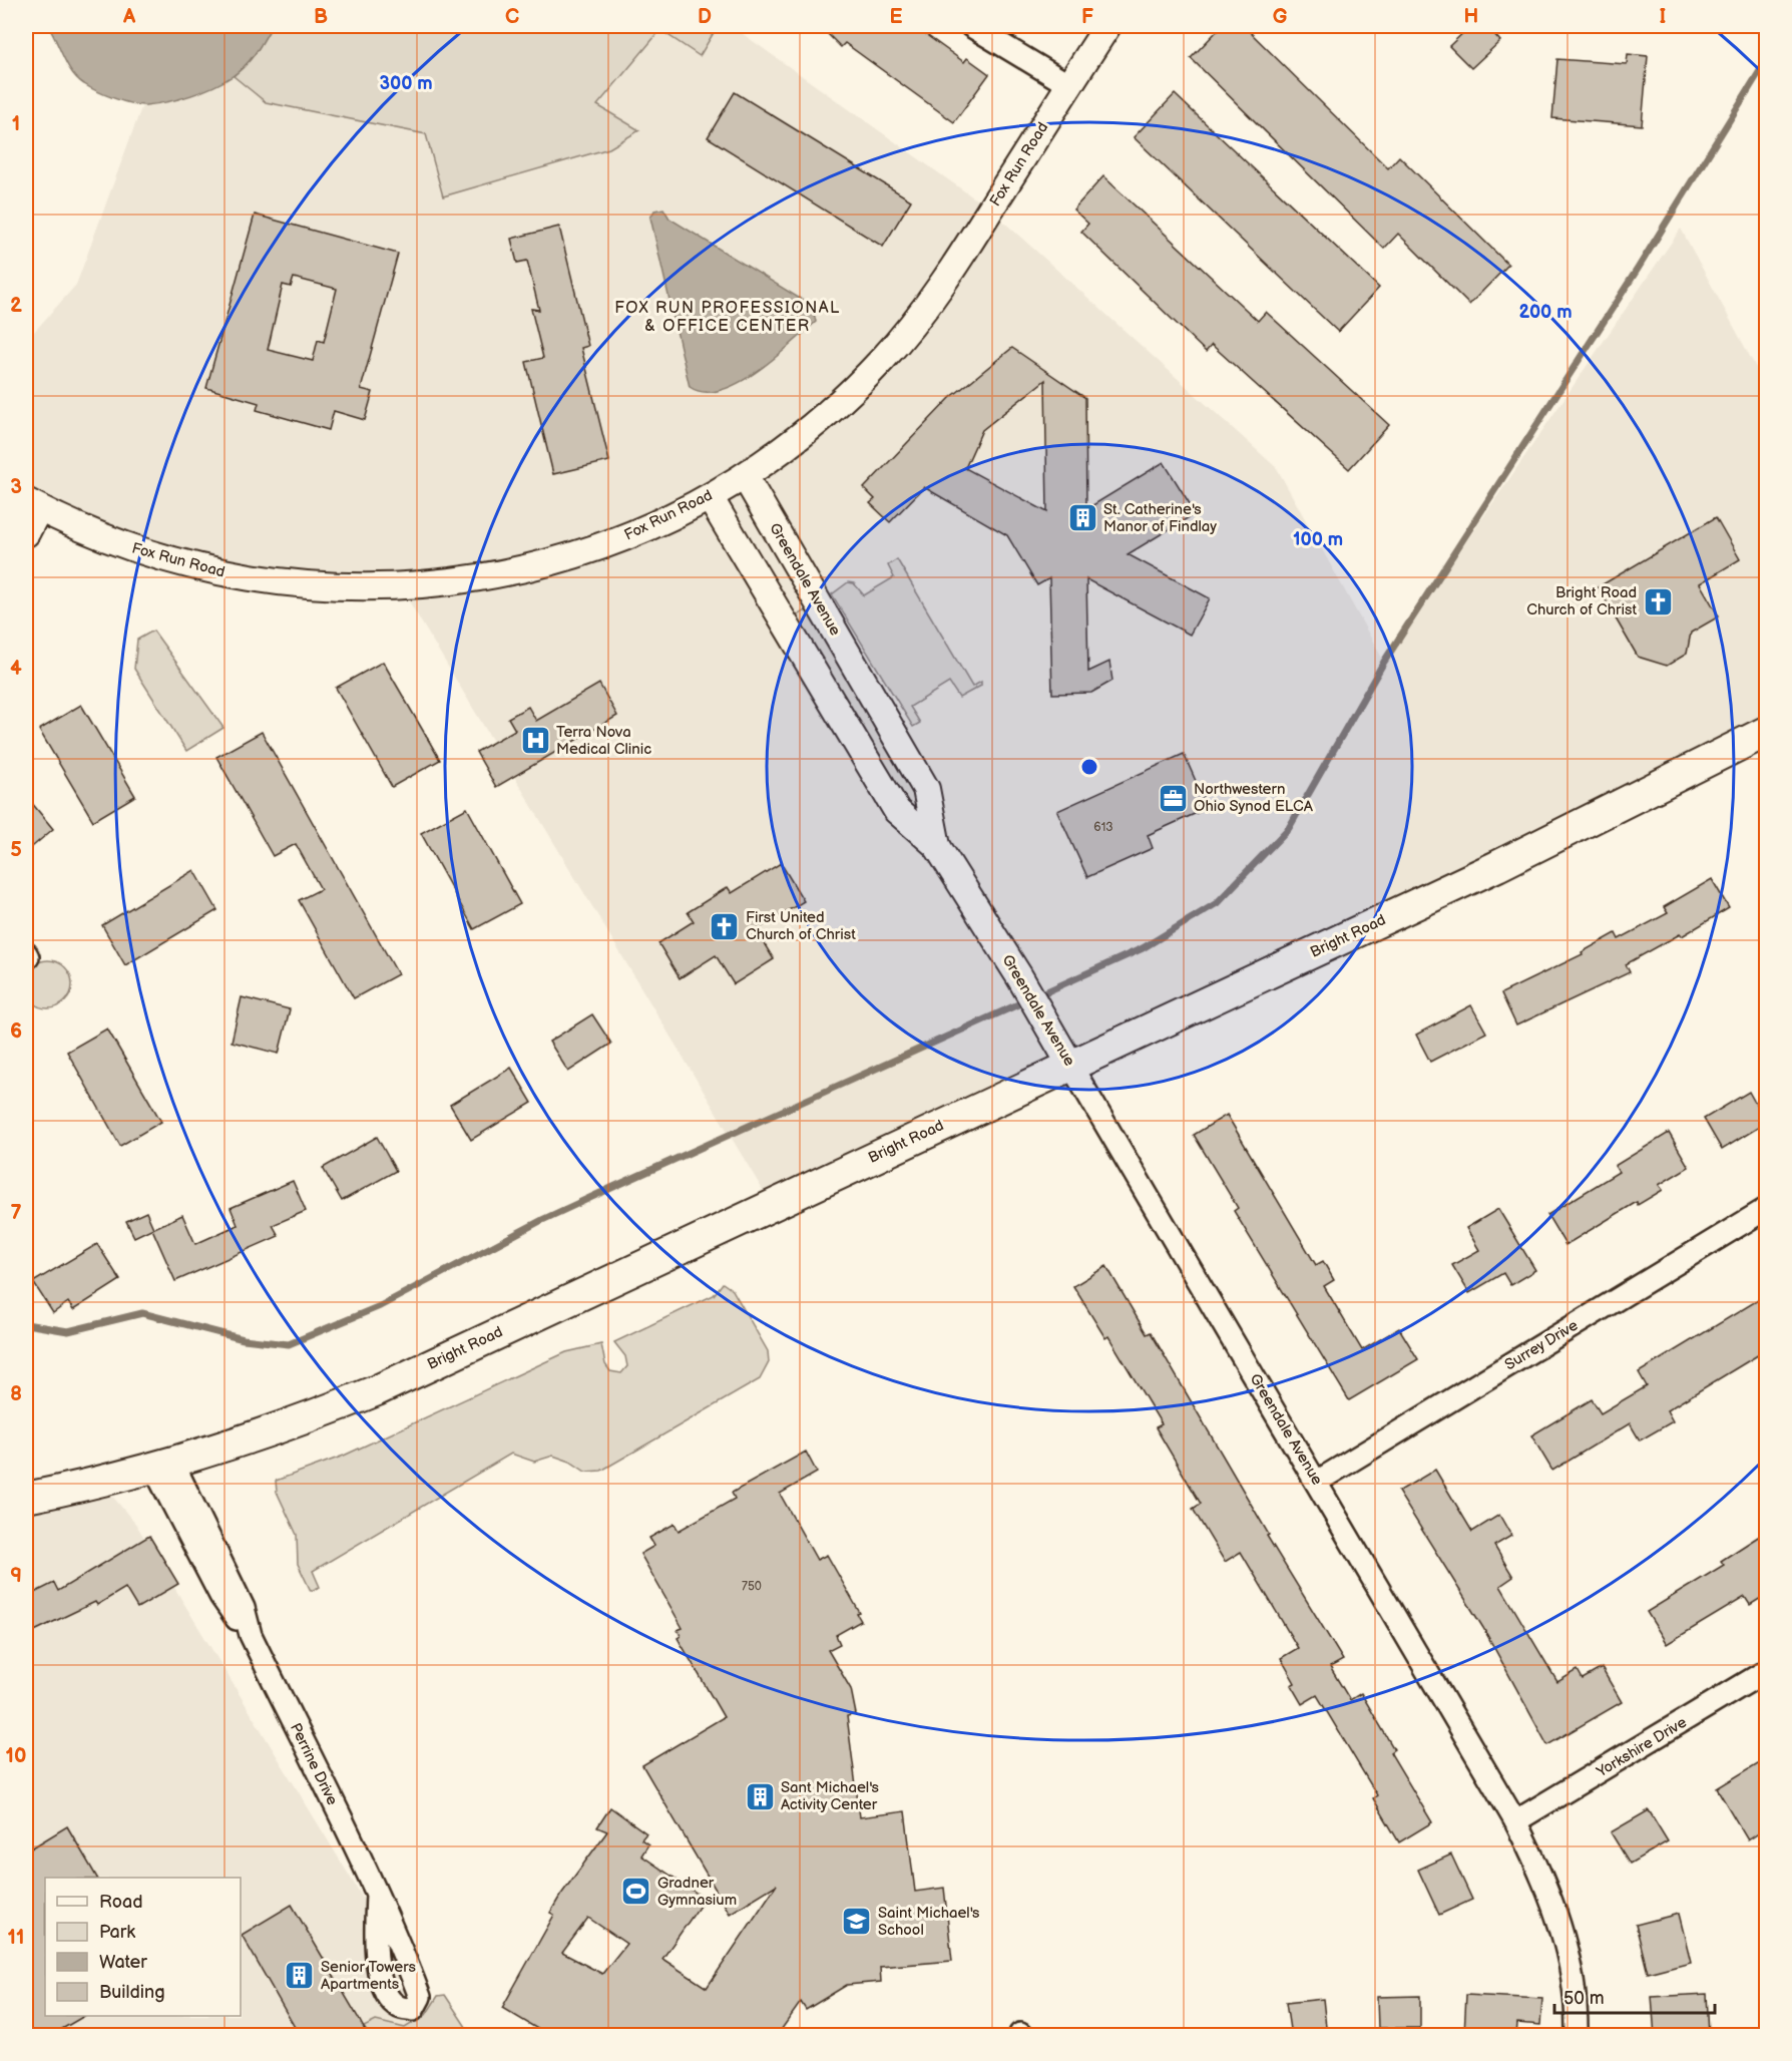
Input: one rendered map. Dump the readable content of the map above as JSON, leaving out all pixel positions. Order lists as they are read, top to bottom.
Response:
{
  "streets": {
    "main road": ["Bright Road"],
    "street": [
      "Fox Run Road",
      "Greendale Avenue",
      "Surrey Drive",
      "Yorkshire Drive",
      "Perrine Drive"
    ]
  },
  "crossings": [
    ["Fox Run Road", "Greendale Avenue"],
    ["Greendale Avenue", "Bright Road"],
    ["Greendale Avenue", "Surrey Drive"],
    ["Greendale Avenue", "Yorkshire Drive"],
    ["Bright Road", "Perrine Drive"]
  ],
  "districts": ["FOX RUN PROFESSIONAL & OFFICE CENTER"],
  "places": {
    "building": ["St. Catherine's Manor of Findlay", "Sant Michael's Activity Center", "Senior Towers Apartments"],
    "church": ["Bright Road Church of Christ", "First United Church of Christ"],
    "hospital": ["Terra Nova Medical Clinic"],
    "office": ["Northwestern Ohio Synod ELCA"],
    "sports": ["Gradner Gymnasium"],
    "school or university": ["Saint Michael's School"]
  },
  "house_numbers": ["613", "750"],
  "legend": [
    "Road",
    "Park",
    "Water",
    "Building"
  ],
  "scale_bar": "50 m",
  "grid": {
    "columns": [
      "A",
      "B",
      "C",
      "D",
      "E",
      "F",
      "G",
      "H",
      "I"
    ],
    "rows": [
      "1",
      "2",
      "3",
      "4",
      "5",
      "6",
      "7",
      "8",
      "9",
      "10",
      "11"
    ]
  },
  "rings": ["300 m", "200 m", "100 m"]
}
